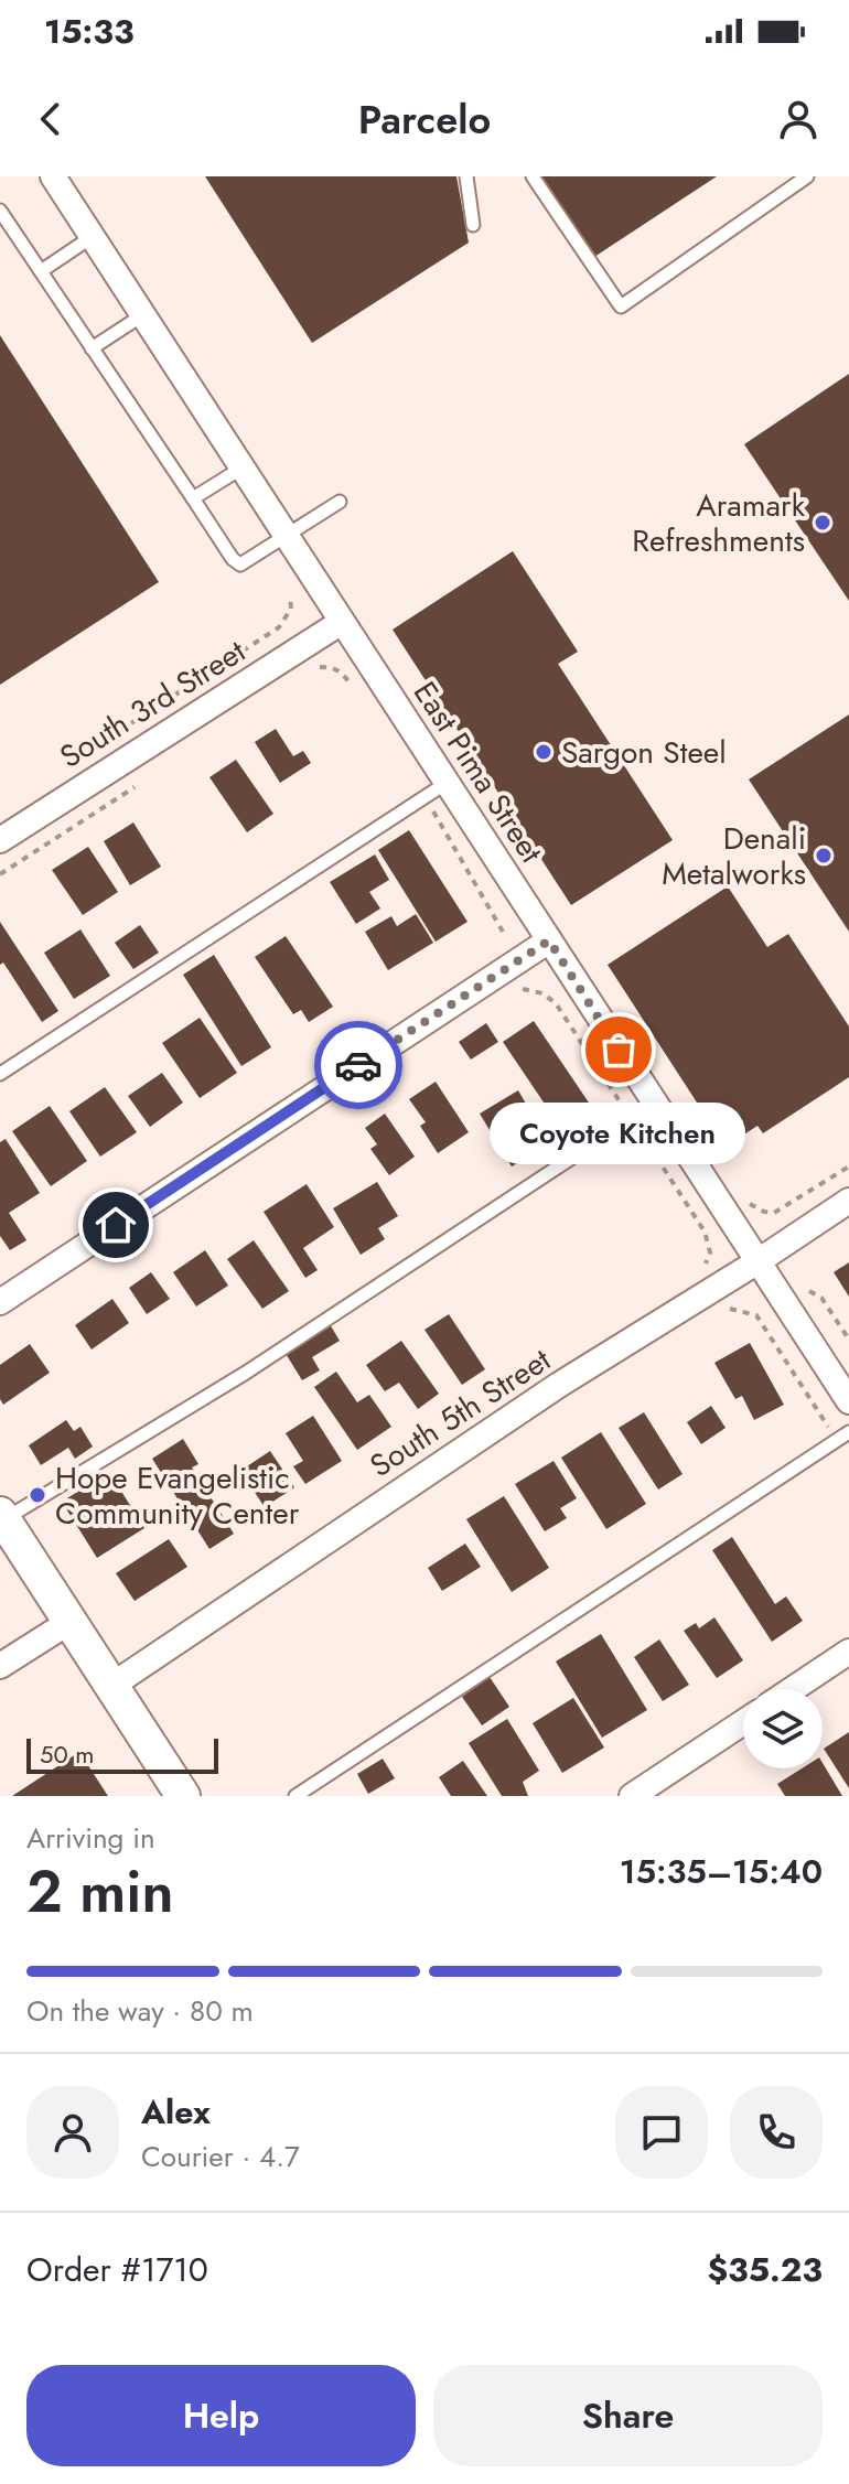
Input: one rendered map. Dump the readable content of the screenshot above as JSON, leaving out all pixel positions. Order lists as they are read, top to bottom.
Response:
{
  "streets": {
    "street": ["South 3rd Street", "East Pima Street", "South 5th Street"]
  },
  "crossings": [
    ["South 3rd Street", "East Pima Street"],
    ["East Pima Street", "South 5th Street"]
  ],
  "places": [
    "Aramark Refreshments",
    "Sargon Steel",
    "Denali Metalworks",
    "Coyote Kitchen",
    "Hope Evangelistic Community Center"
  ],
  "scale_bar": "50 m",
  "page": {
    "status": "15:33",
    "header": "Parcelo",
    "bubble": "Coyote Kitchen",
    "scale": "50 m",
    "heading": ["2 min", "Arriving in", "15:35–15:40"],
    "panel": [
      "Alex",
      "Courier · 4.7",
      "Order #1710",
      "$35.23"
    ],
    "bar": "On the way · 80 m",
    "buttons": ["Help", "Share"]
  }
}
